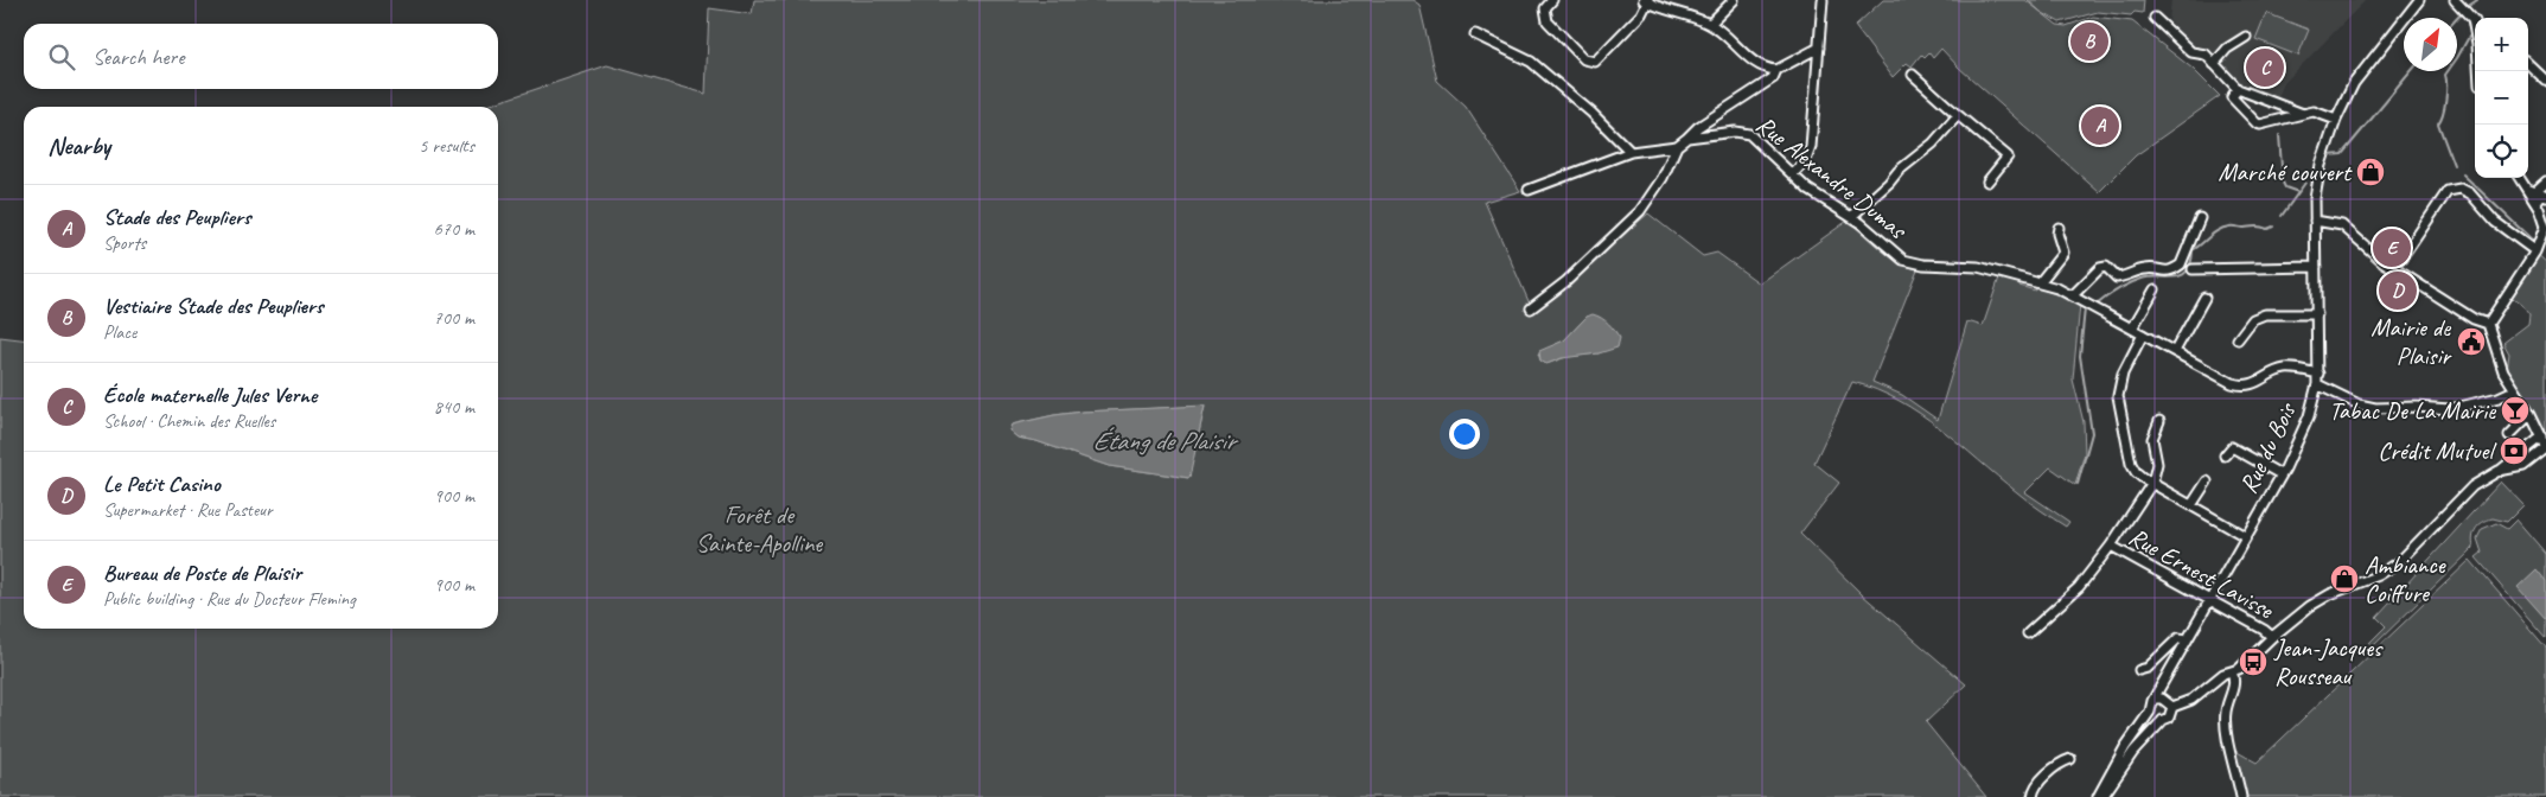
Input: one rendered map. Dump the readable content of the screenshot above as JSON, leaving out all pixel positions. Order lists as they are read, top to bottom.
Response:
{
  "streets": {
    "street": ["Rue Alexandre Dumas", "Rue du Bois", "Rue Ernest Lavisse"]
  },
  "crossings": [
    ["Rue Alexandre Dumas", "Rue du Bois"],
    ["Rue du Bois", "Rue Ernest Lavisse"]
  ],
  "water": ["Étang de Plaisir"],
  "parks": ["Forêt de Sainte-Apolline"],
  "places": {
    "shop": ["Marché couvert", "Ambiance Coiffure"],
    "public building": ["Mairie de Plaisir"],
    "bar": ["Tabac De La Mairie"],
    "bank": ["Crédit Mutuel"],
    "bus stop": ["Jean-Jacques Rousseau"]
  },
  "north": "top right",
  "page": {
    "map_buttons": ["+", "−"],
    "pins": [
      "B",
      "C",
      "A",
      "E",
      "D"
    ],
    "search": "Search here",
    "heading": ["Nearby", "5 results"],
    "list": [
      {
        "mark": "A",
        "name": "Stade des Peupliers",
        "note": "Sports",
        "value": "670 m"
      },
      {
        "mark": "B",
        "name": "Vestiaire Stade des Peupliers",
        "note": "Place",
        "value": "700 m"
      },
      {
        "mark": "C",
        "name": "École maternelle Jules Verne",
        "note": "School · Chemin des Ruelles",
        "value": "840 m"
      },
      {
        "mark": "D",
        "name": "Le Petit Casino",
        "note": "Supermarket · Rue Pasteur",
        "value": "900 m"
      },
      {
        "mark": "E",
        "name": "Bureau de Poste de Plaisir",
        "note": "Public building · Rue du Docteur Fleming",
        "value": "900 m"
      }
    ]
  }
}
